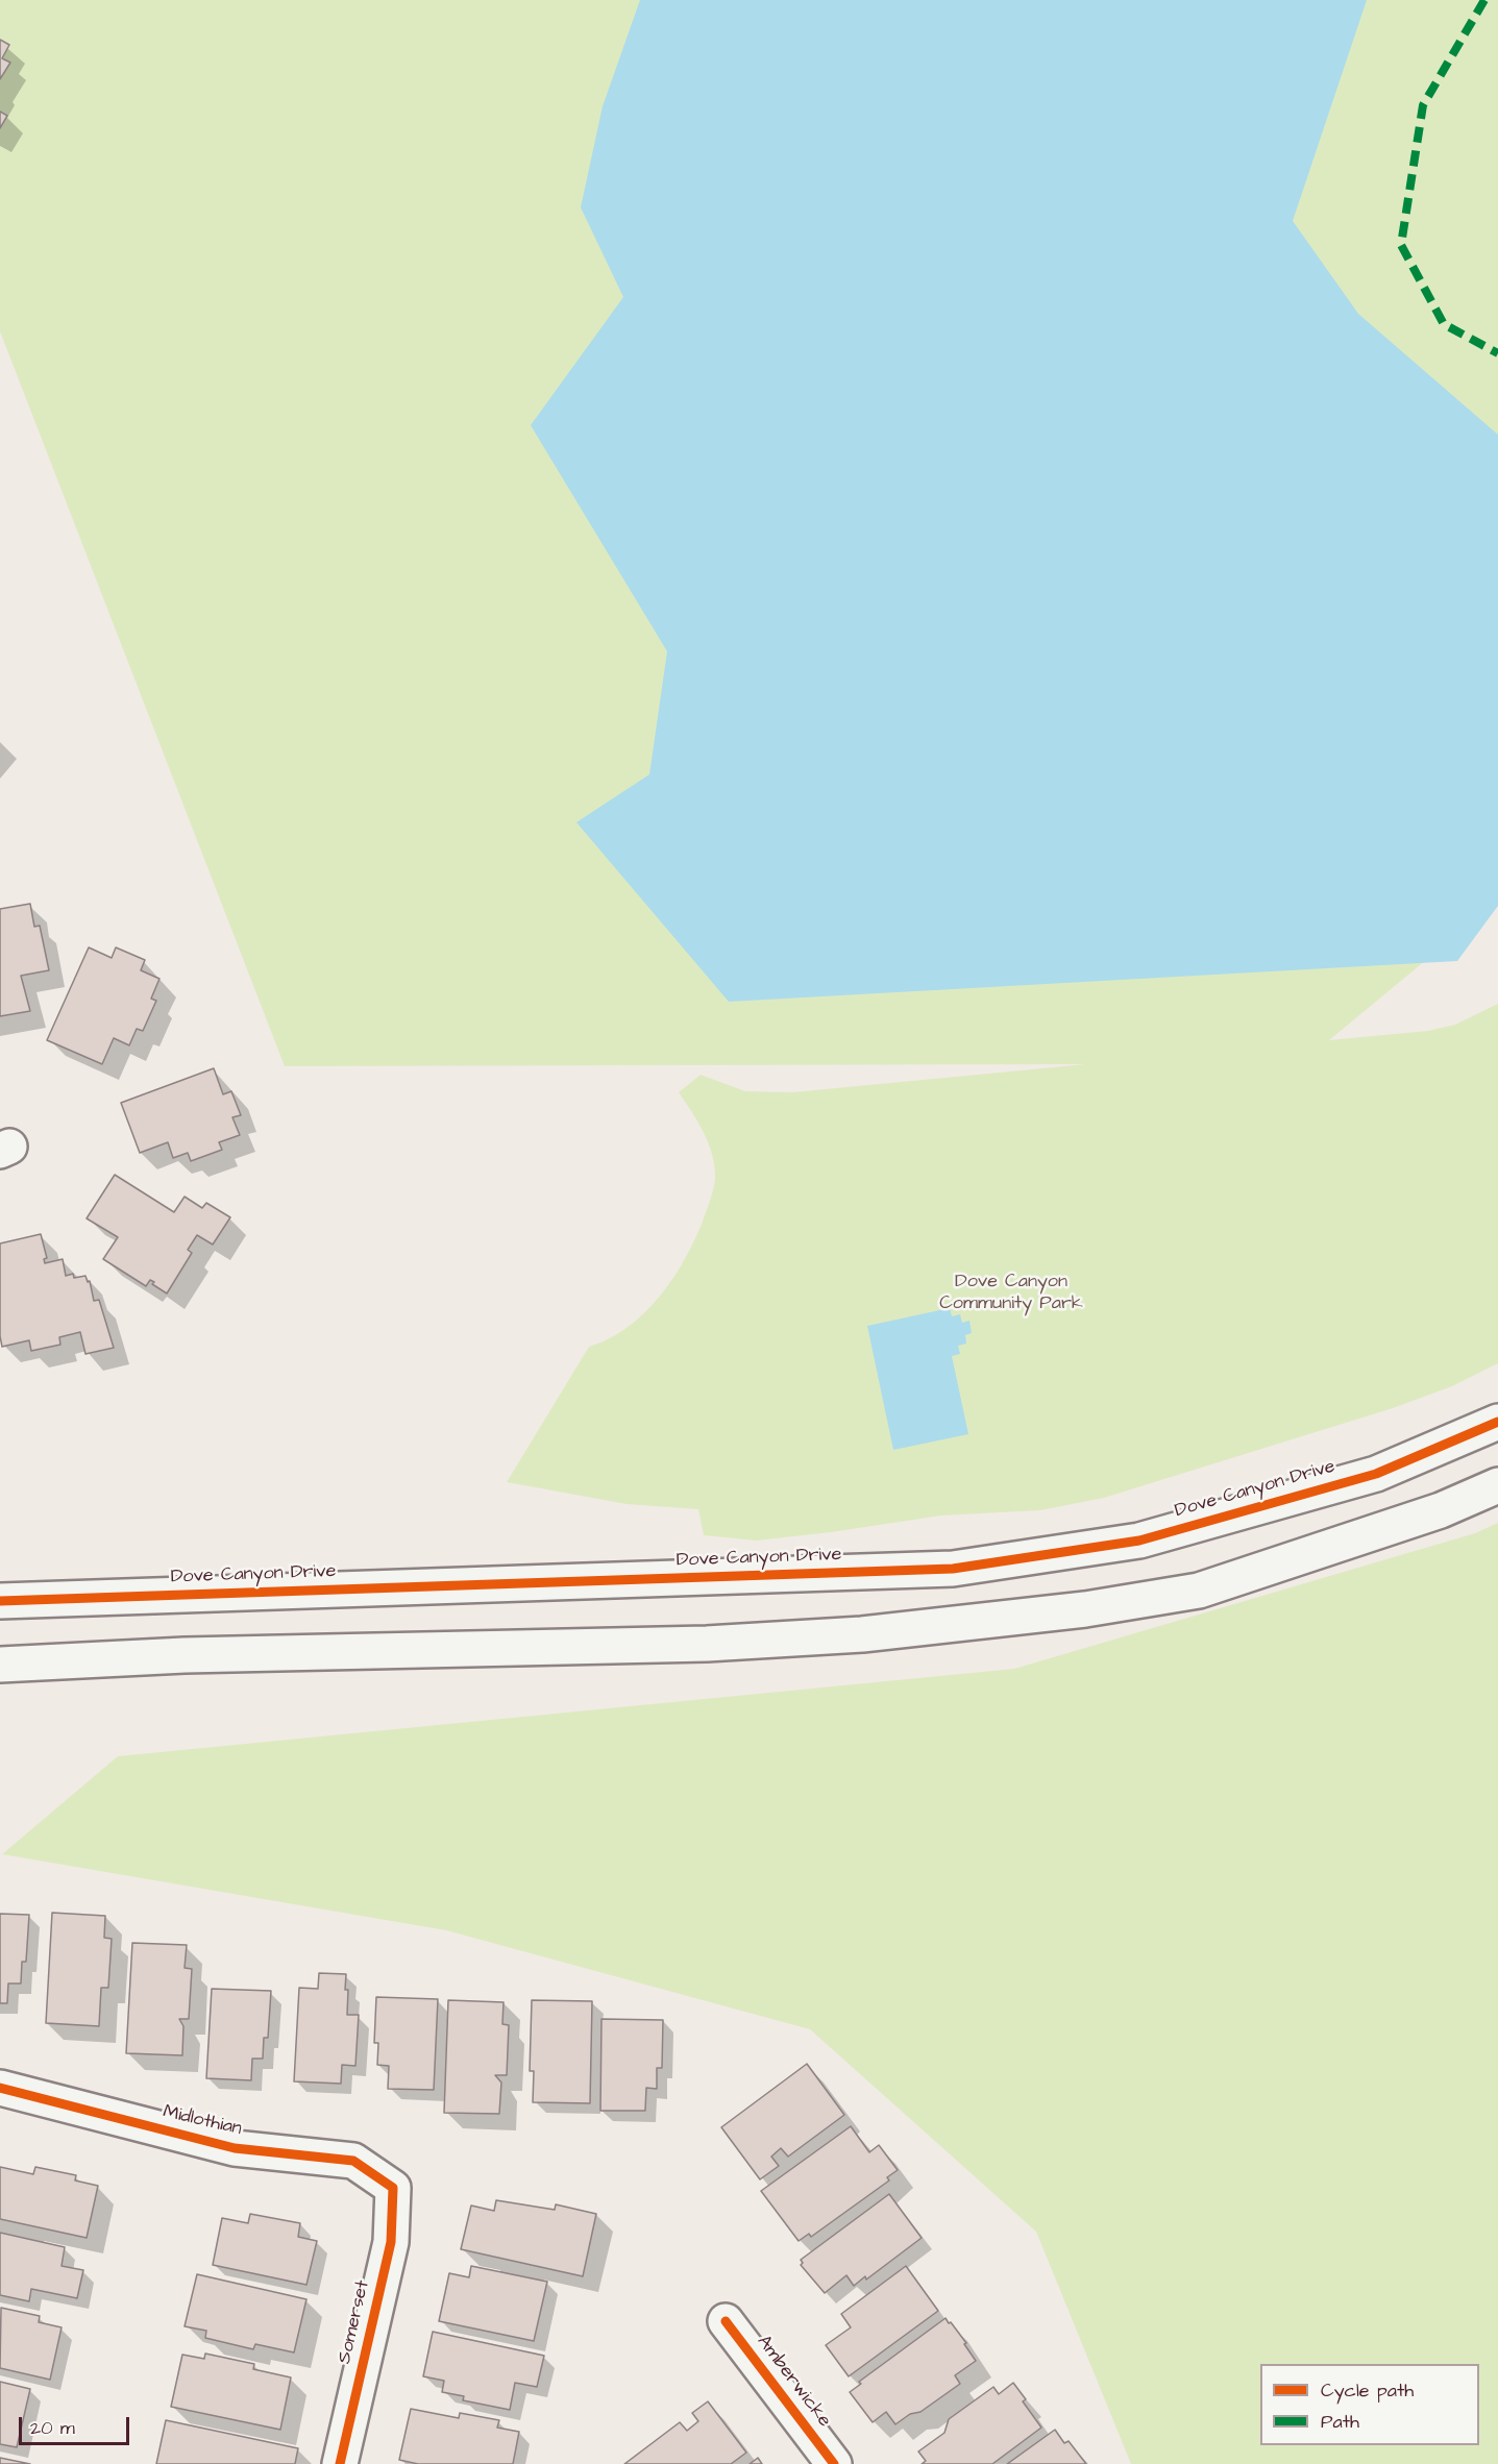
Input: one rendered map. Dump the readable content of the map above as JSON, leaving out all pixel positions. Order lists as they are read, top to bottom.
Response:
{
  "streets": {
    "street": [
      "Dove Canyon Drive",
      "Midlothian",
      "Somerset",
      "Amberwicke"
    ]
  },
  "crossings": [
    ["Midlothian", "Somerset"]
  ],
  "parks": ["Dove Canyon Community Park"],
  "legend": ["Cycle path", "Path"],
  "scale_bar": "20 m"
}
